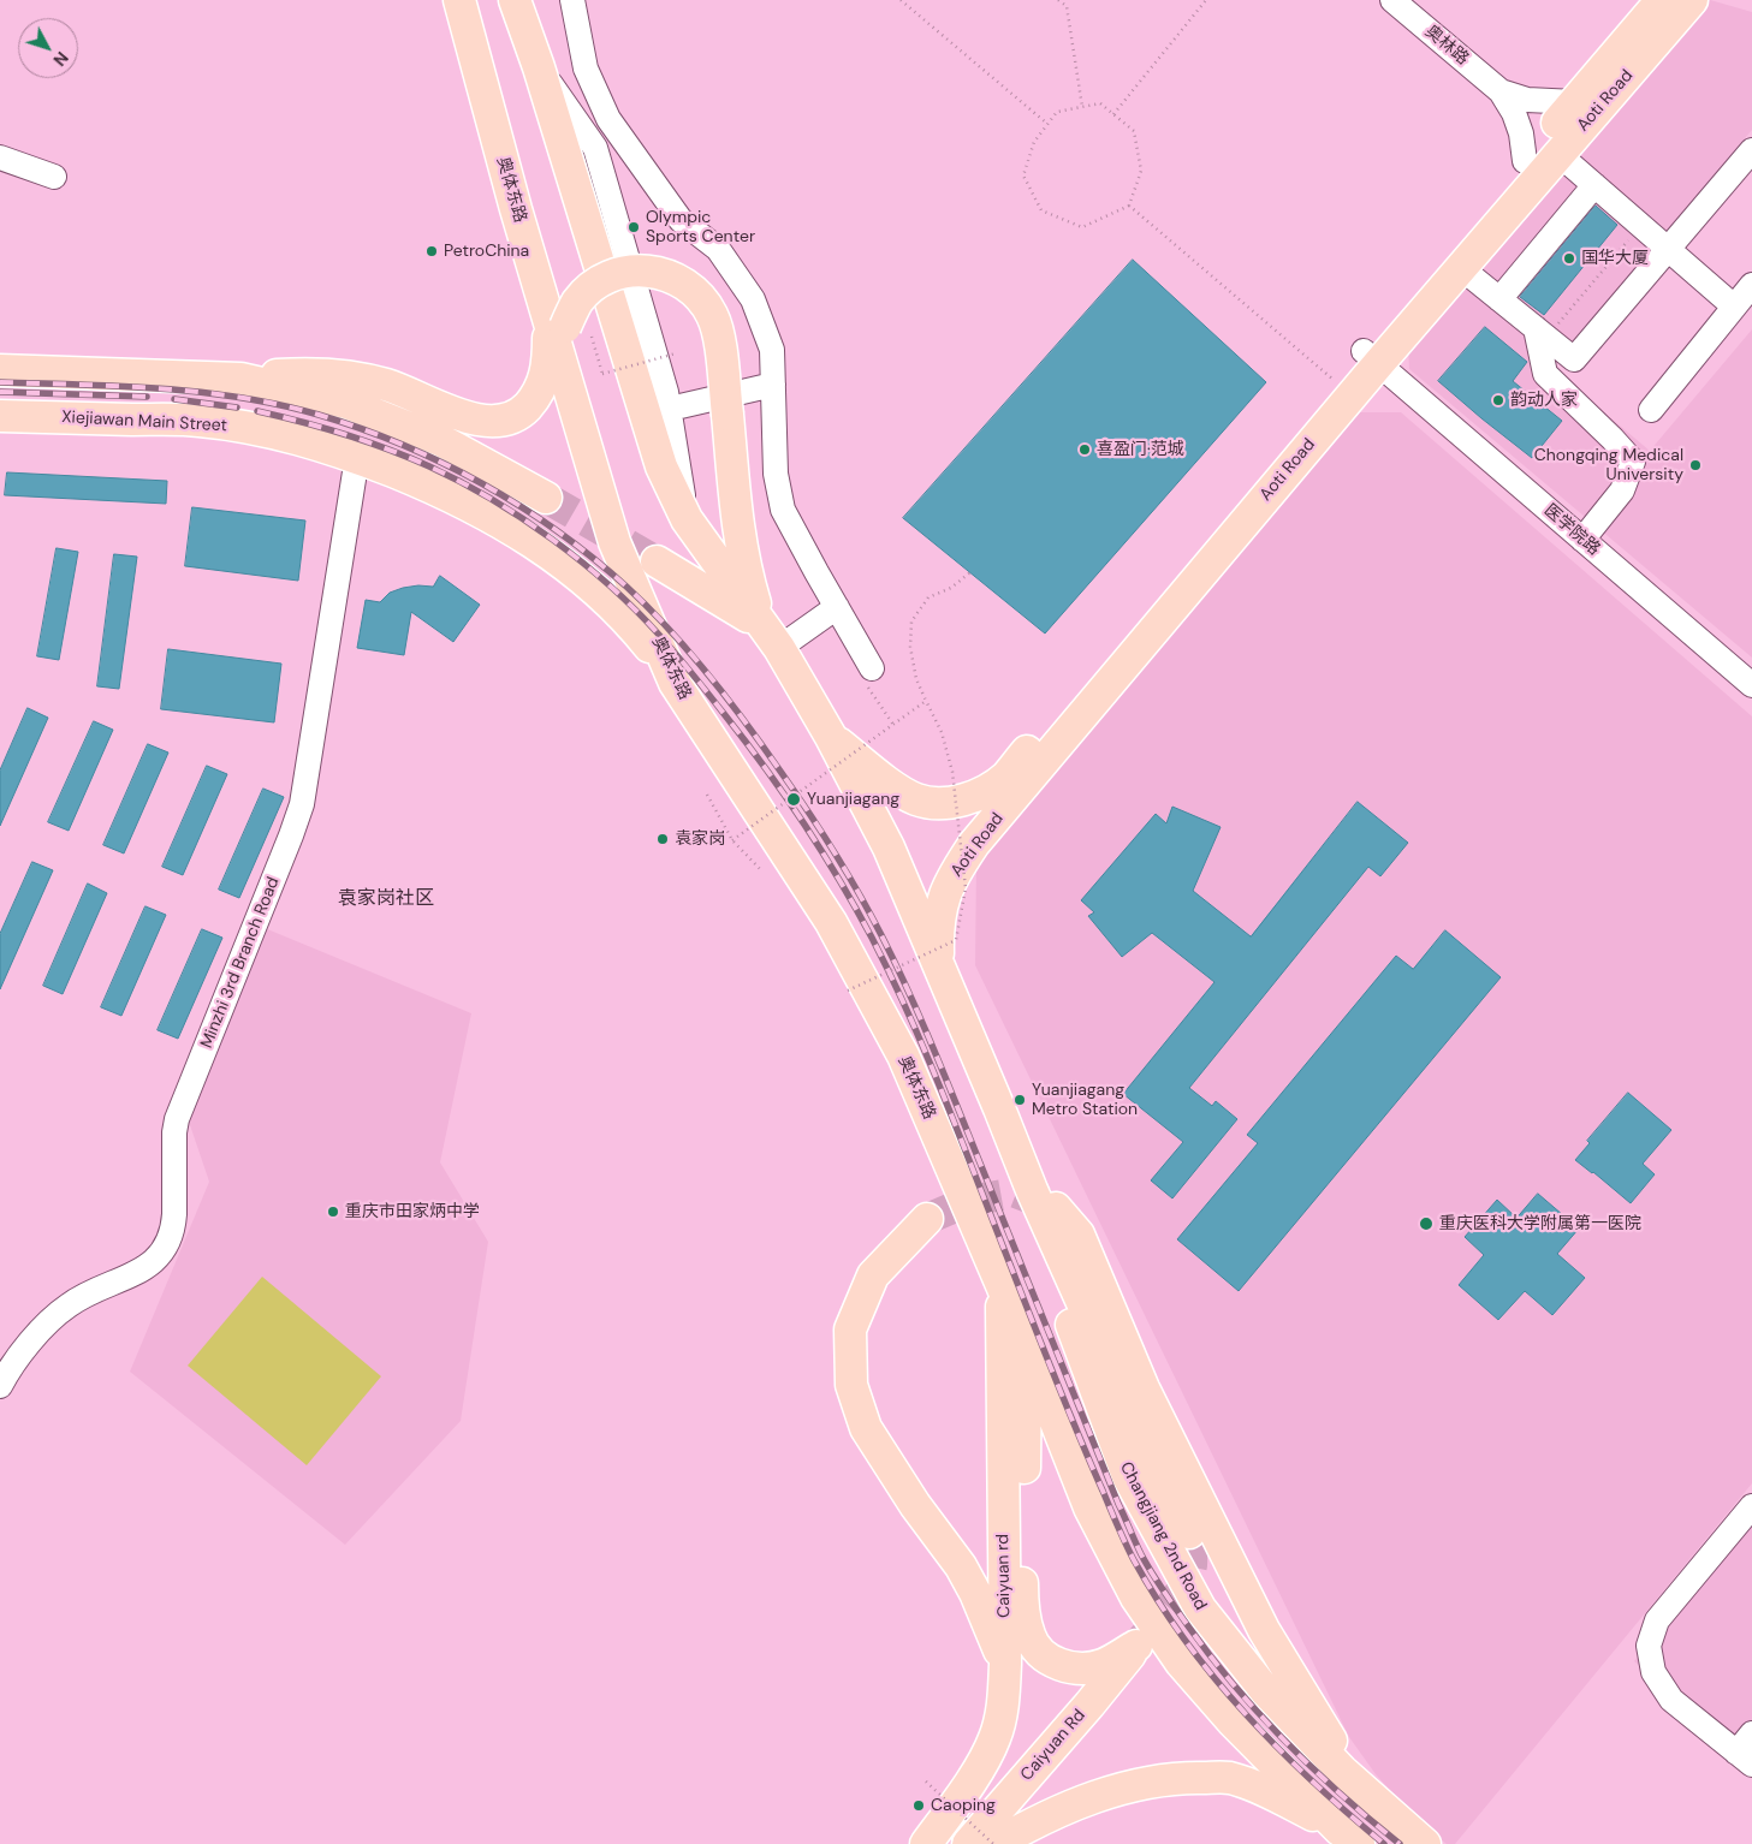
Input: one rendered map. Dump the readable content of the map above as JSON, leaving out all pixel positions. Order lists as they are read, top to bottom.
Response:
{
  "streets": {
    "main road": [
      "Aoti Road",
      "奥体东路",
      "Xiejiawan Main Street",
      "Changjiang 2nd Road",
      "Caiyuan rd",
      "Caiyuan Rd"
    ],
    "street": ["奥林路", "医学院路", "Minzhi 3rd Branch Road"]
  },
  "crossings": [
    ["奥林路", "Aoti Road"],
    ["Aoti Road", "医学院路"],
    ["奥体东路", "Xiejiawan Main Street"],
    ["奥体东路", "Caiyuan rd"],
    ["Xiejiawan Main Street", "Minzhi 3rd Branch Road"]
  ],
  "districts": ["袁家岗社区"],
  "places": [
    "Olympic Sports Center",
    "PetroChina",
    "国华大厦",
    "韵动人家",
    "喜盈门·范城",
    "Chongqing Medical University",
    "Yuanjiagang",
    "袁家岗",
    "Yuanjiagang Metro Station",
    "重庆市田家炳中学",
    "重庆医科大学附属第一医院",
    "Caoping"
  ],
  "north": "bottom right"
}
